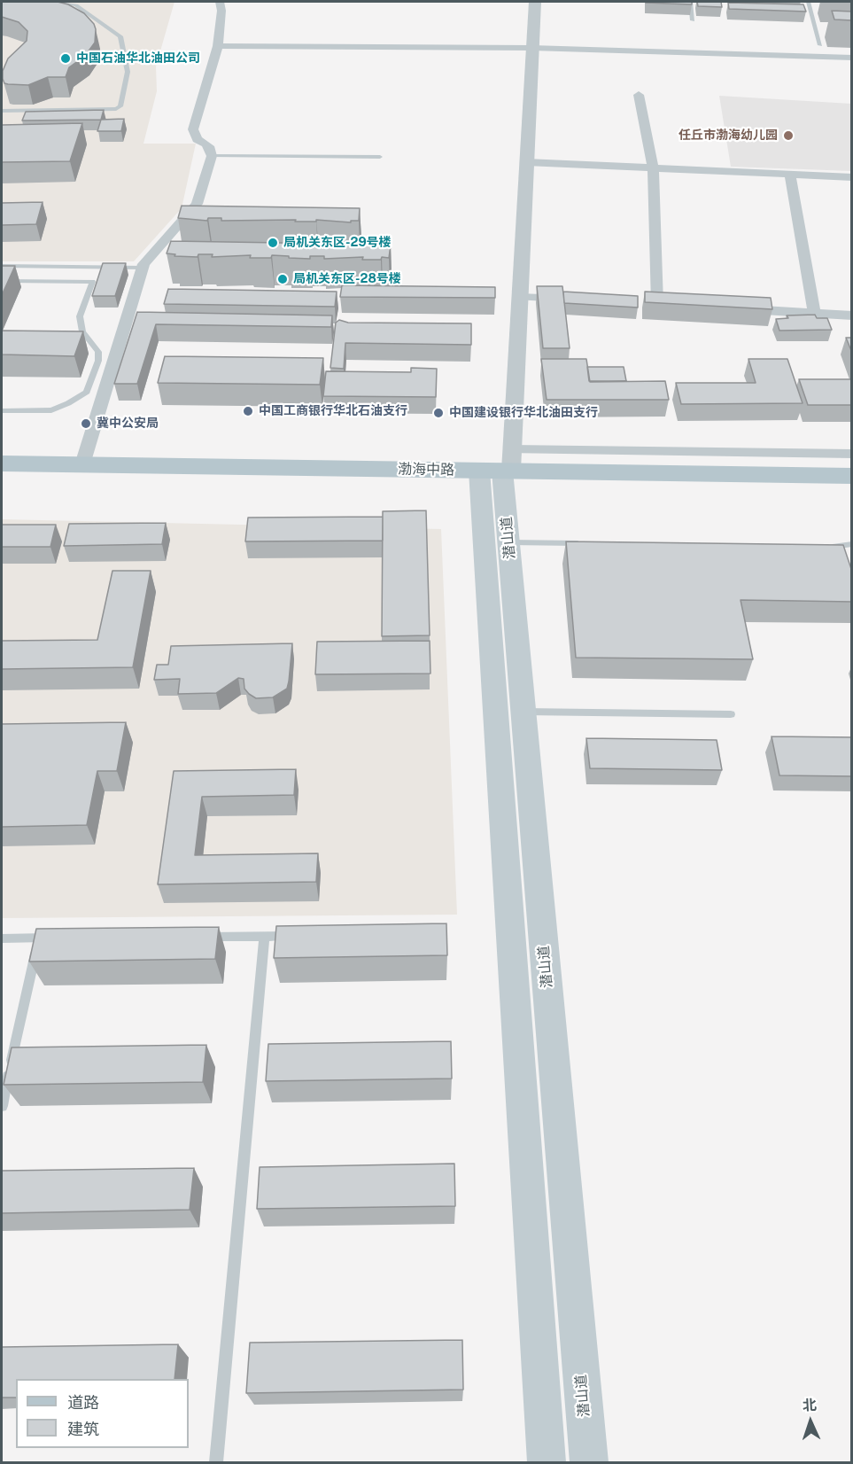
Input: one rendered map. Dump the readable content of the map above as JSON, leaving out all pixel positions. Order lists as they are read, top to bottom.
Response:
{
  "streets": {
    "main road": ["渤海中路", "潜山道"]
  },
  "crossings": [
    ["渤海中路", "潜山道"]
  ],
  "places": [
    "中国石油华北油田公司",
    "任丘市渤海幼儿园",
    "局机关东区-29号楼",
    "局机关东区-28号楼",
    "中国工商银行华北石油支行",
    "中国建设银行华北油田支行",
    "冀中公安局"
  ],
  "legend": ["道路", "建筑"],
  "north": "top"
}
